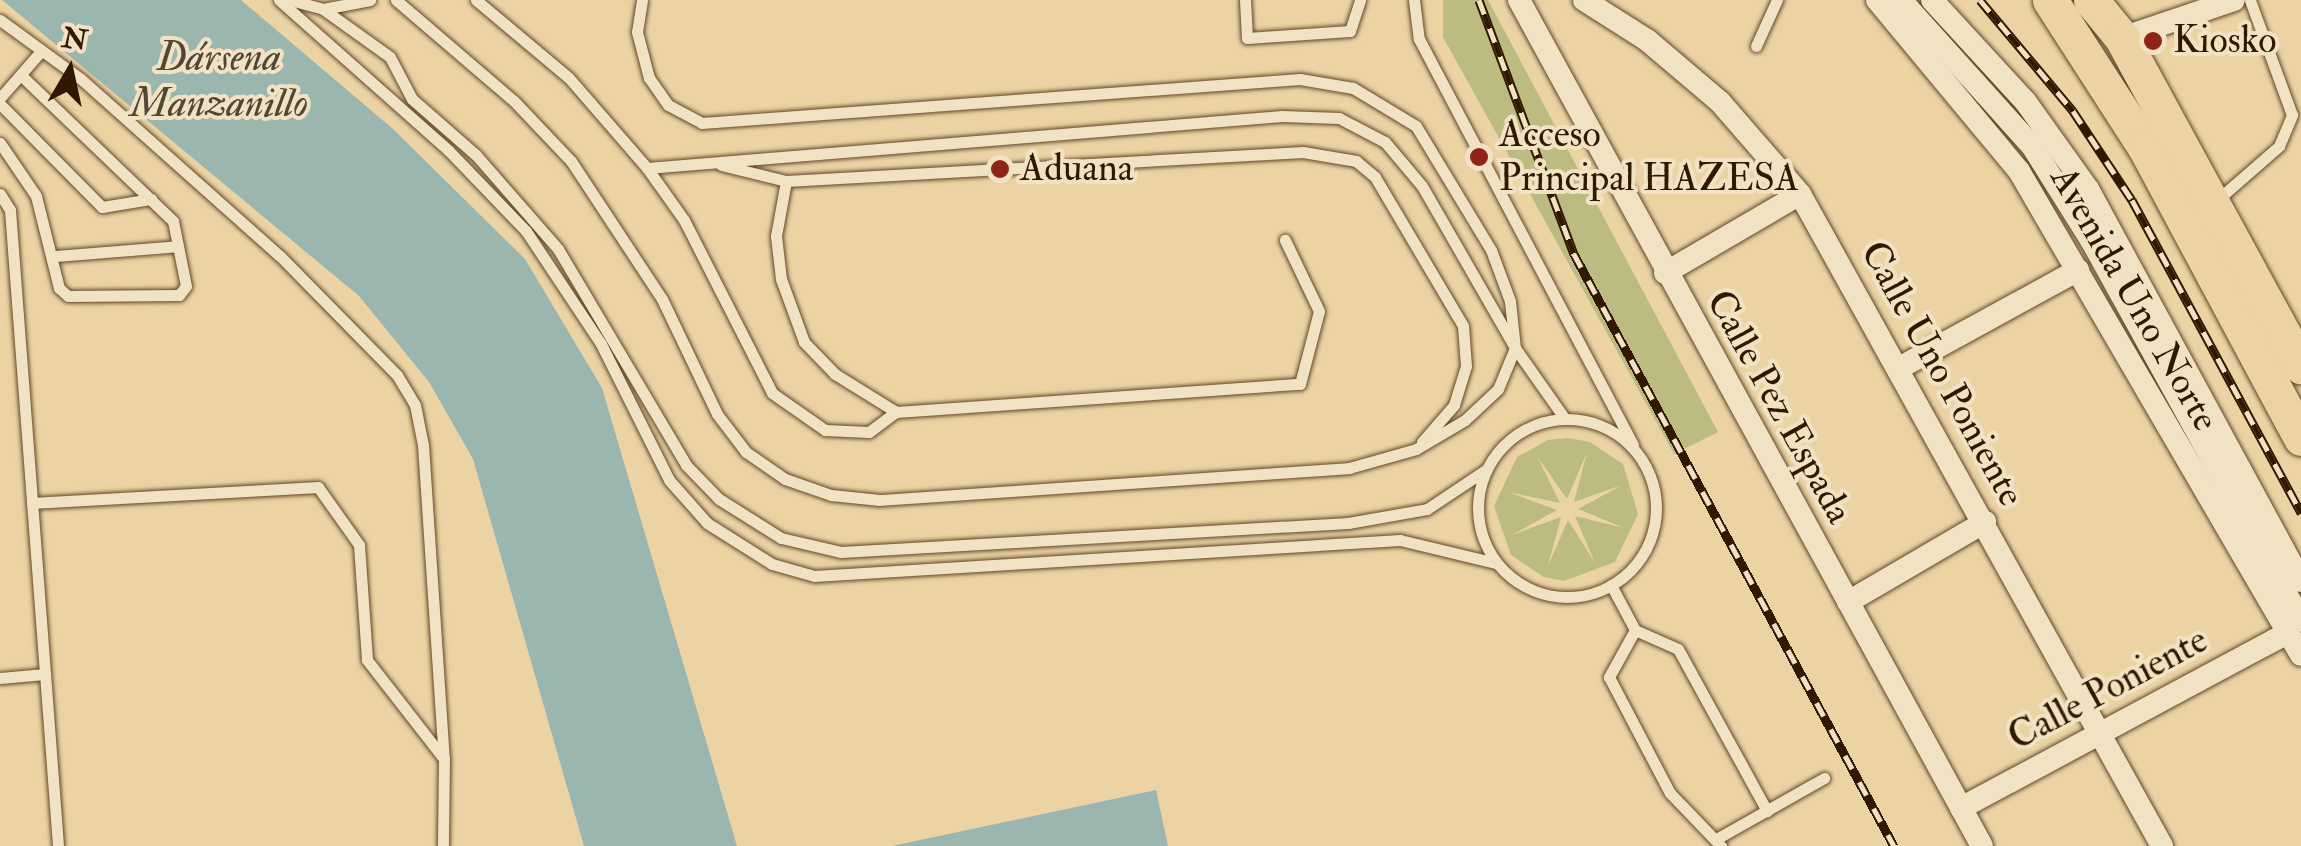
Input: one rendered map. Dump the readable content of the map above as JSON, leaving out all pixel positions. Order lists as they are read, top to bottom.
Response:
{
  "streets": {
    "street": [
      "Avenida Uno Norte",
      "Calle Uno Poniente",
      "Calle Pez Espada",
      "Calle Poniente"
    ]
  },
  "crossings": [
    ["Avenida Uno Norte", "Calle Poniente"],
    ["Calle Uno Poniente", "Calle Poniente"],
    ["Calle Pez Espada", "Calle Poniente"]
  ],
  "water": ["Dársena Manzanillo"],
  "places": ["Kiosko", "Acceso Principal HAZESA", "Aduana"],
  "north": "top"
}
